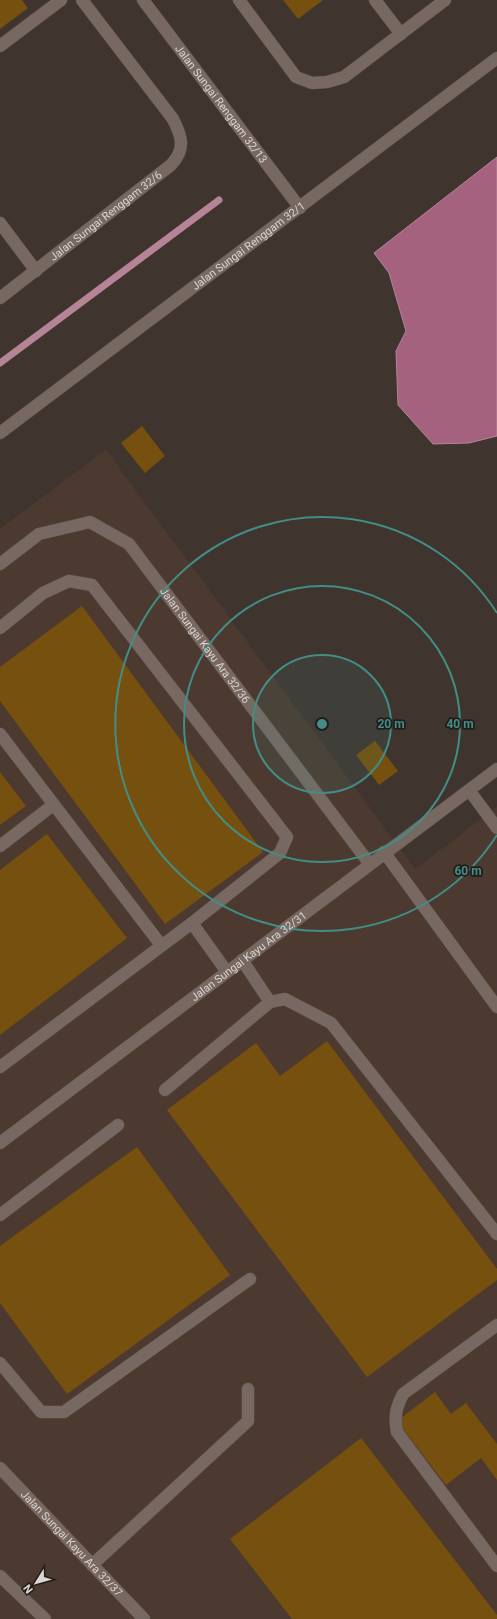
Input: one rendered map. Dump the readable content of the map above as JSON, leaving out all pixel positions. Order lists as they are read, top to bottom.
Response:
{
  "streets": {
    "street": [
      "Jalan Sungai Renggam 32/13",
      "Jalan Sungai Renggam 32/6",
      "Jalan Sungai Renggam 32/1",
      "Jalan Sungai Kayu Ara 32/36",
      "Jalan Sungai Kayu Ara 32/31",
      "Jalan Sungai Kayu Ara 32/37"
    ]
  },
  "crossings": [
    ["Jalan Sungai Renggam 32/13", "Jalan Sungai Renggam 32/1"],
    ["Jalan Sungai Kayu Ara 32/36", "Jalan Sungai Kayu Ara 32/31"]
  ],
  "north": "bottom left",
  "rings": ["20 m", "40 m", "60 m"]
}
